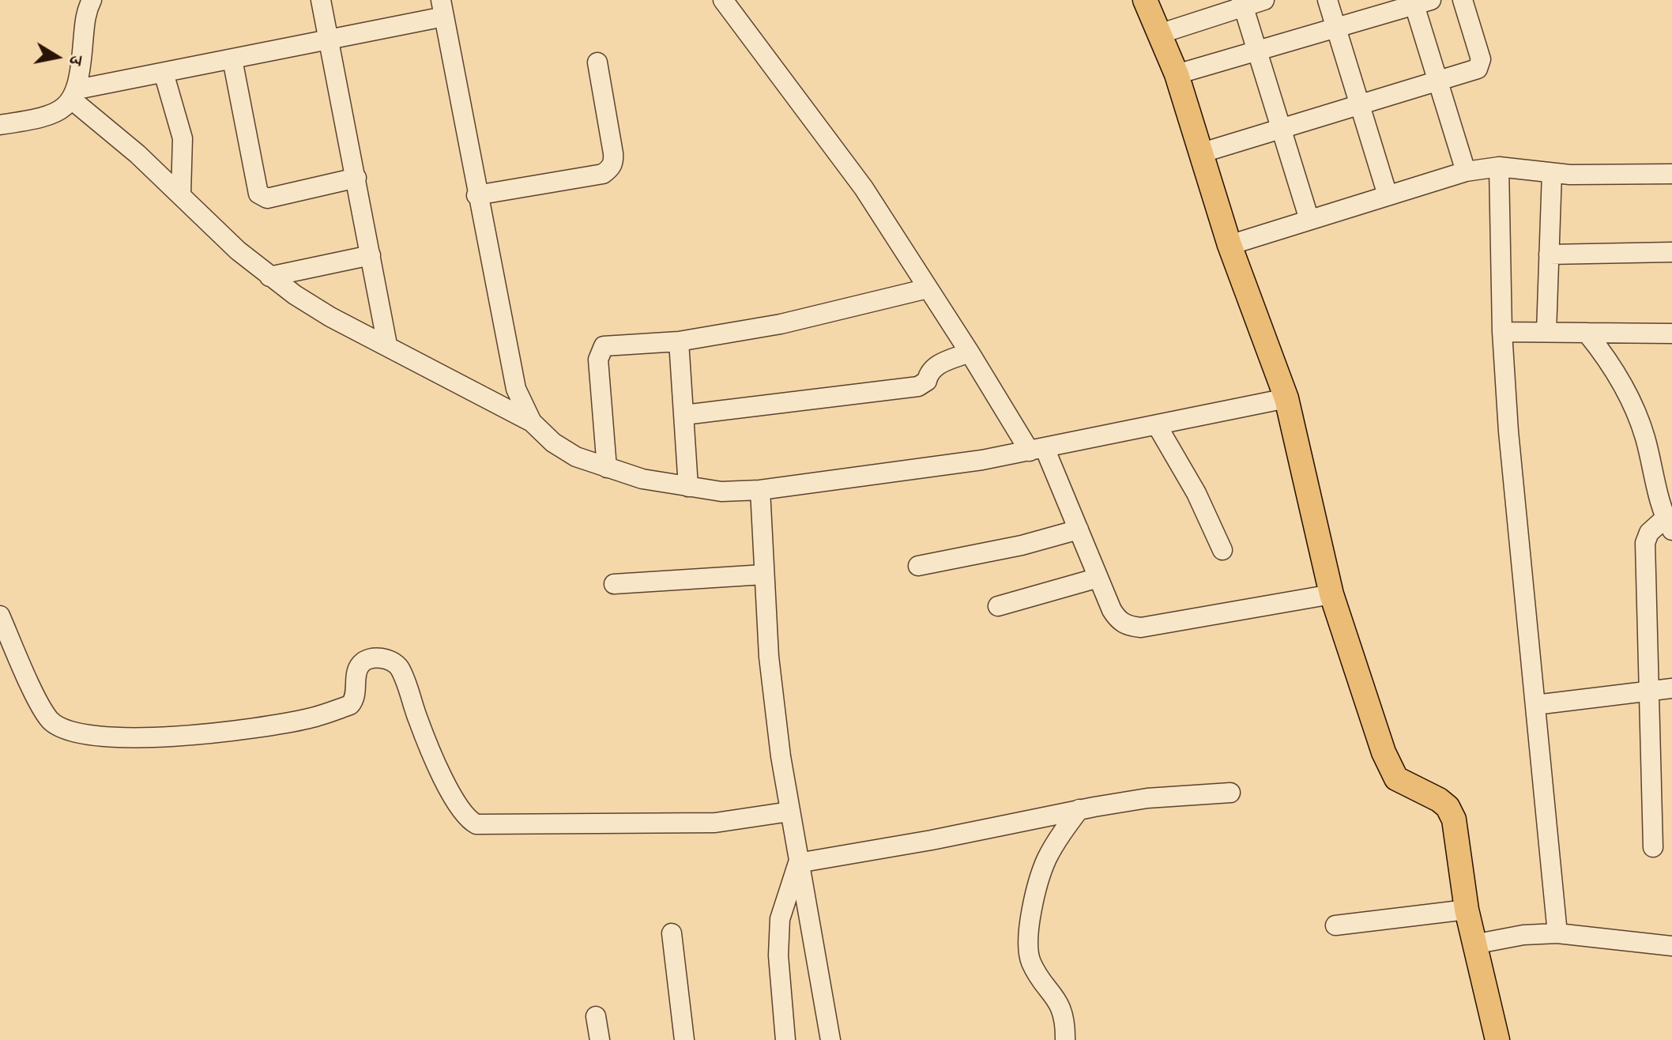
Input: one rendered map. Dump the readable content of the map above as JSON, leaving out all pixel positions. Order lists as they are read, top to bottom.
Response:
{
  "north": "right"
}
